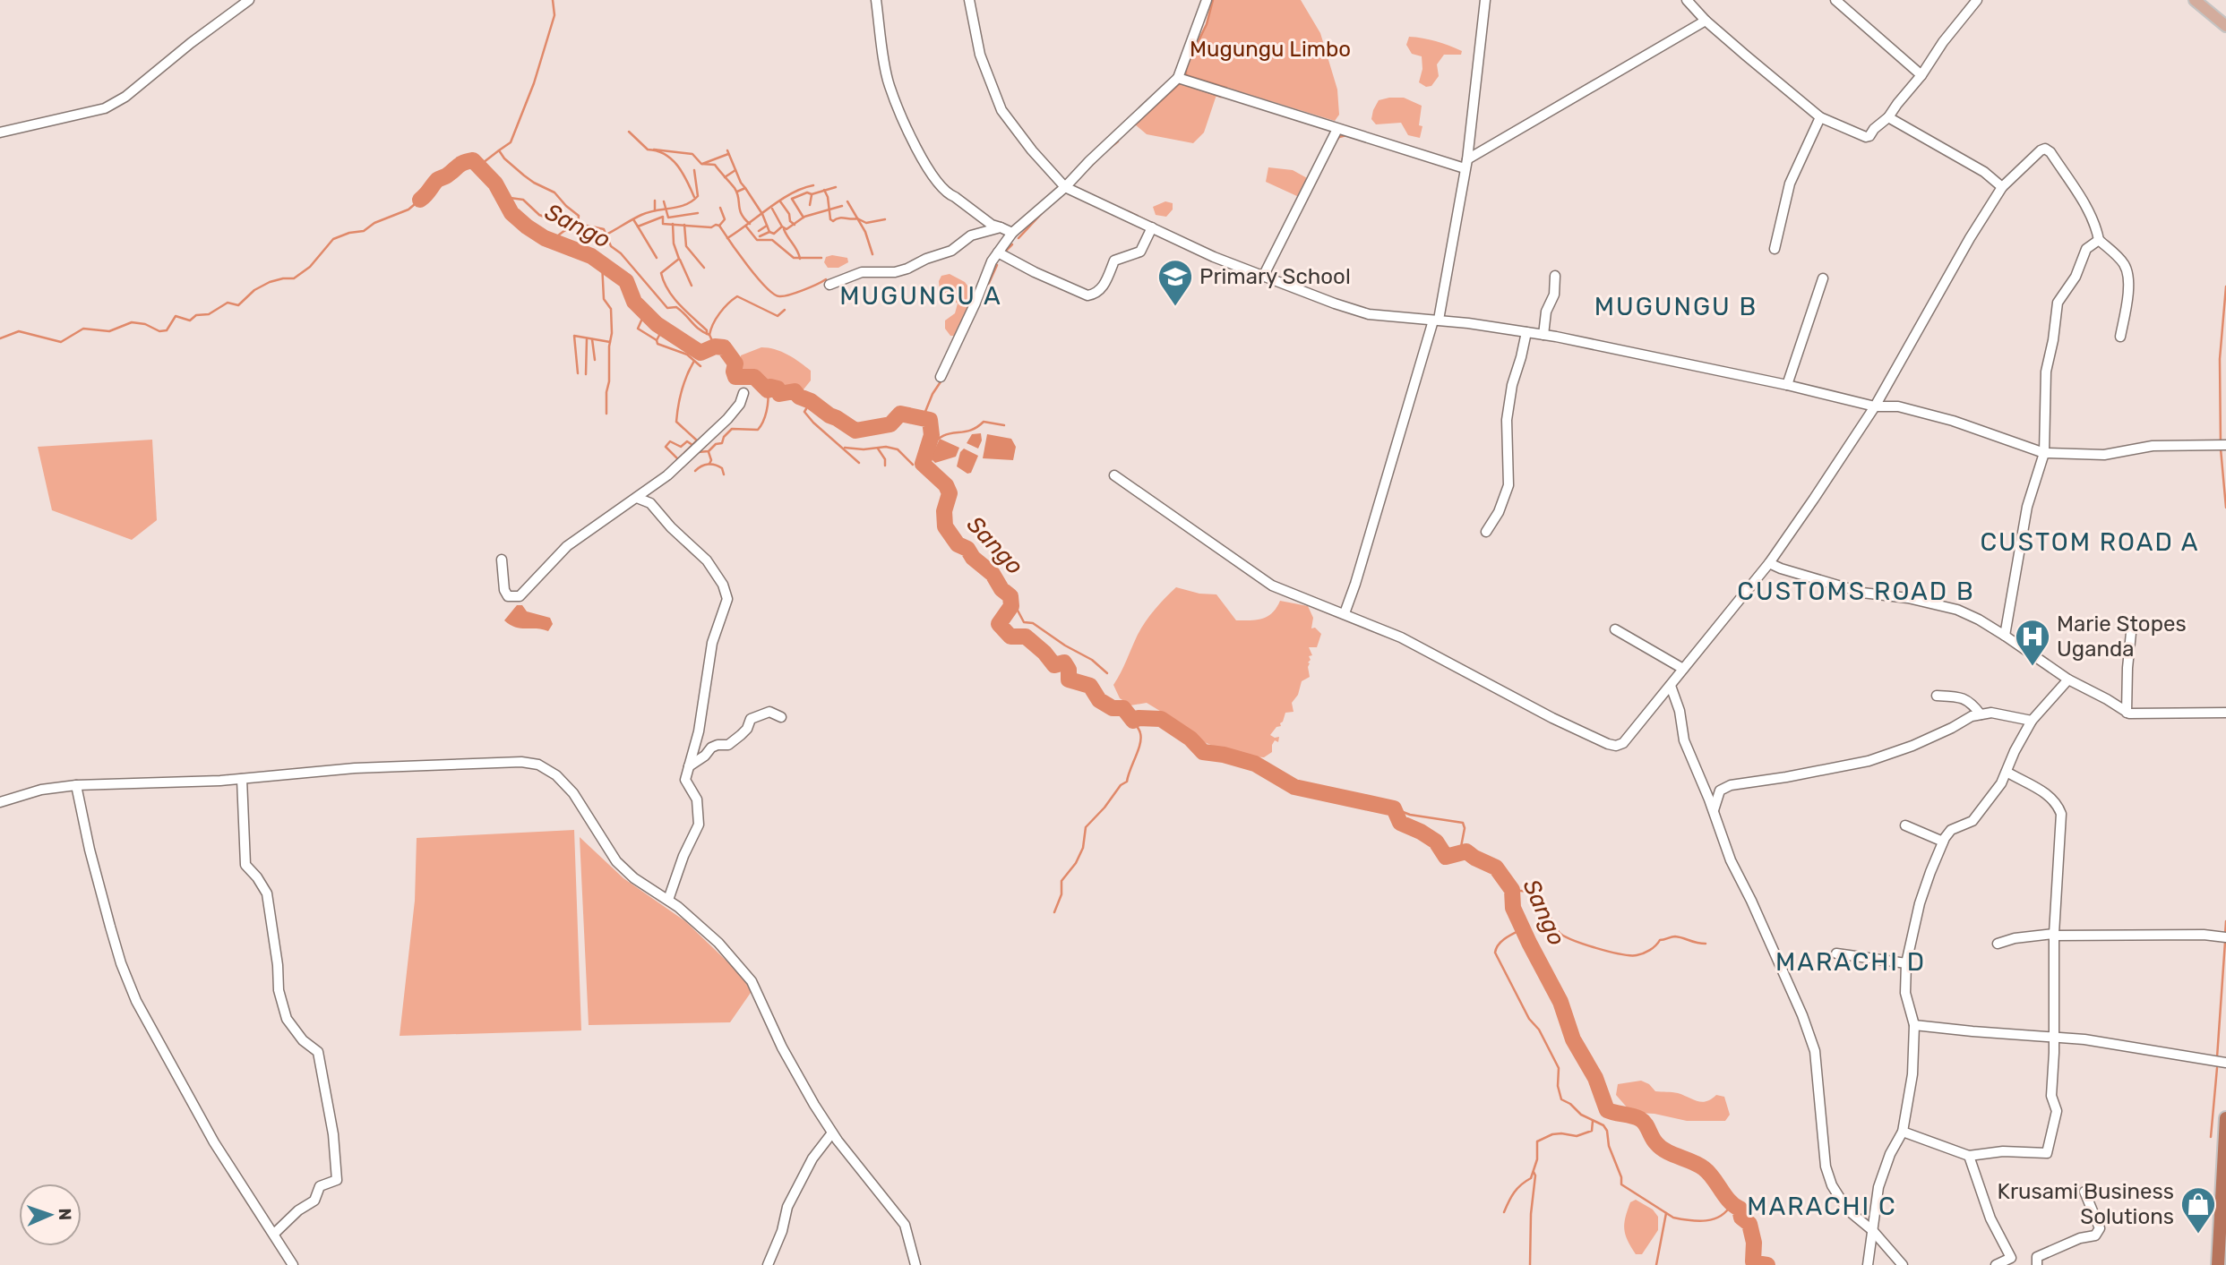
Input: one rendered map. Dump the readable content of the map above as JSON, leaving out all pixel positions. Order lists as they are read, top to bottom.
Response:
{
  "districts": [
    "MUGUNGU A",
    "MUGUNGU B",
    "CUSTOM ROAD A",
    "CUSTOMS ROAD B",
    "MARACHI D",
    "MARACHI C"
  ],
  "water": ["Sango"],
  "parks": ["Mugungu Limbo"],
  "places": {
    "school or university": ["Primary School"],
    "hospital": ["Marie Stopes Uganda"],
    "shop": ["Krusami Business Solutions"]
  },
  "north": "right"
}
